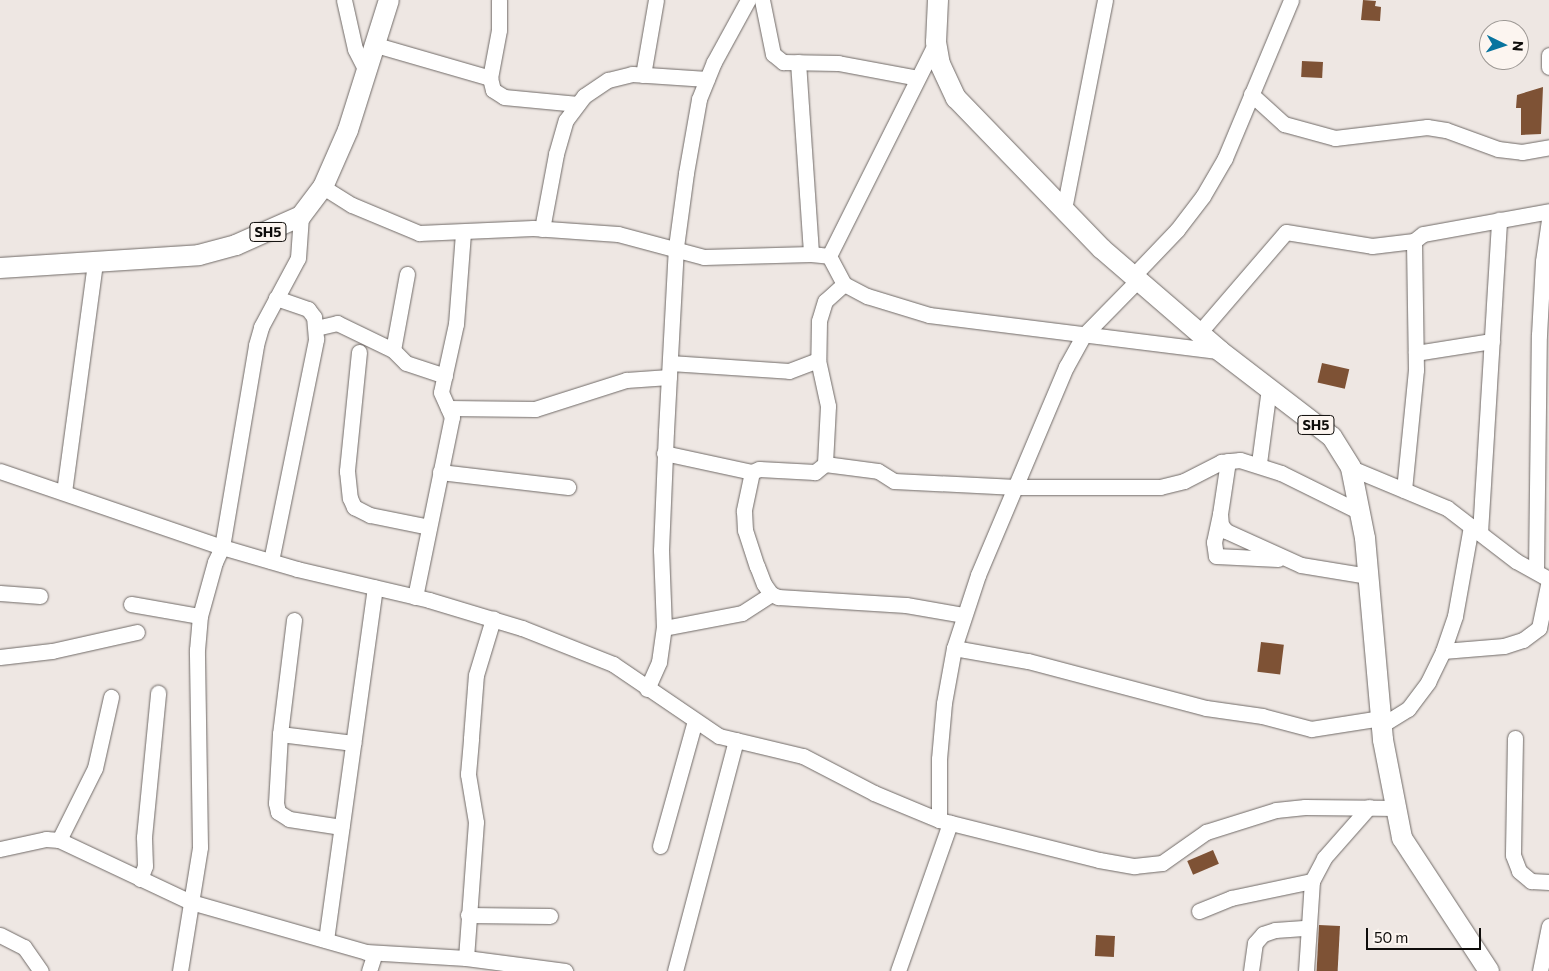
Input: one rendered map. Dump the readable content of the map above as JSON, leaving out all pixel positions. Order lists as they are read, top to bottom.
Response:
{
  "streets": {
    "main road": ["SH5"]
  },
  "scale_bar": "50 m",
  "north": "right"
}
